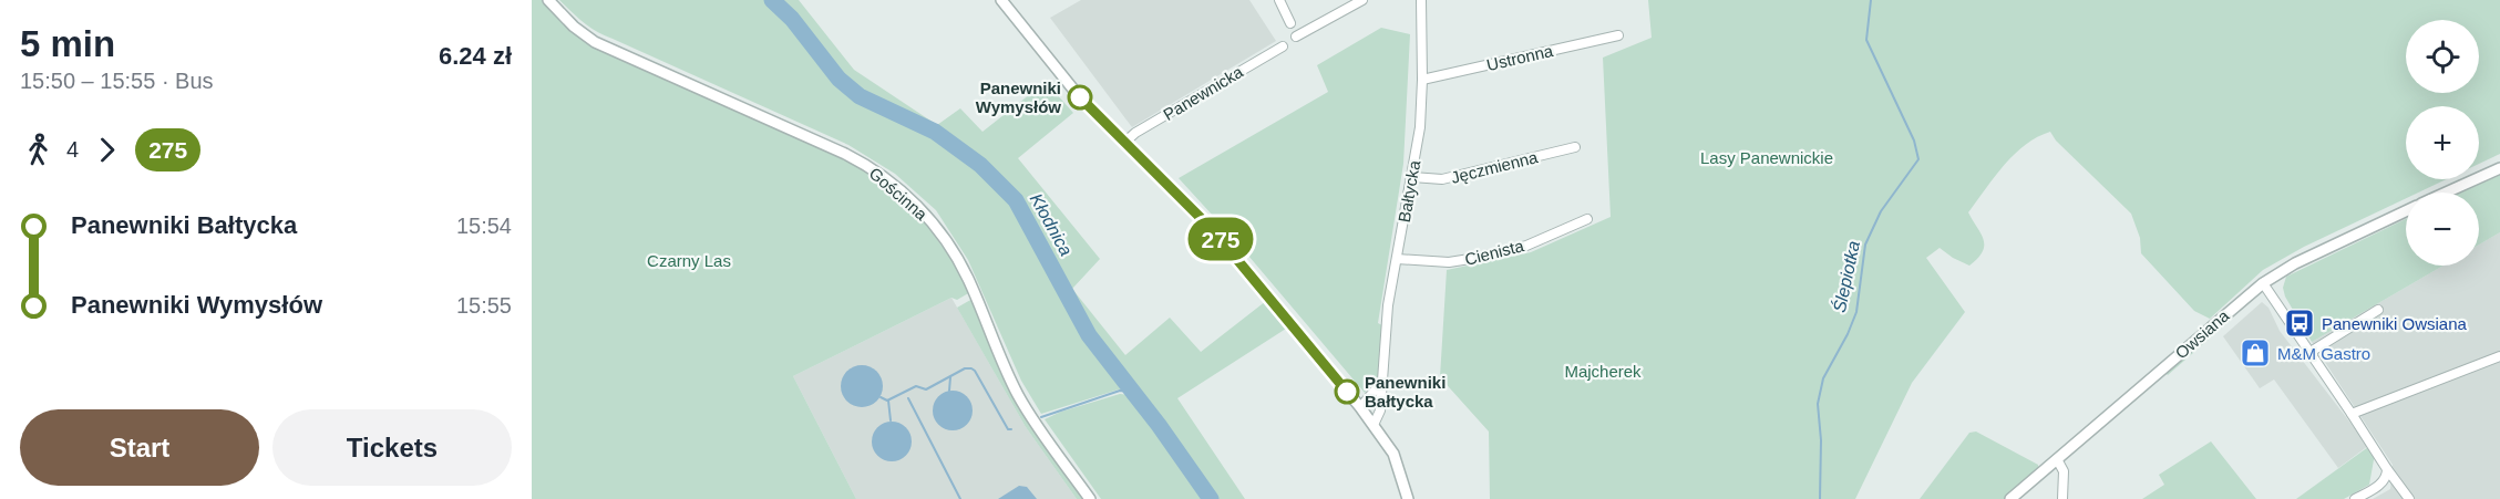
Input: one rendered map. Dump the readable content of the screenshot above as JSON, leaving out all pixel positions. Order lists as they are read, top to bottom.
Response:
{
  "streets": {
    "street": [
      "Ustronna",
      "Panewnicka",
      "Jęczmienna",
      "Bałtycka",
      "Gościnna",
      "Cienista",
      "Owsiana"
    ]
  },
  "crossings": [
    ["Ustronna", "Bałtycka"],
    ["Jęczmienna", "Bałtycka"],
    ["Bałtycka", "Cienista"]
  ],
  "water": ["Kłodnica", "Ślepiotka"],
  "parks": ["Lasy Panewnickie", "Czarny Las", "Majcherek"],
  "places": {
    "other": ["Panewniki Wymysłów", "Panewniki Bałtycka"],
    "bus stop": ["Panewniki Owsiana"],
    "shop": ["M&M Gastro"]
  },
  "lines": ["bus line 275"],
  "page": {
    "heading": ["5 min", "15:50 – 15:55 · Bus", "6.24 zł"],
    "on_map": "275",
    "map_buttons": ["+", "−"],
    "legs": ["4", "275"],
    "list": [
      {
        "name": "Panewniki Bałtycka",
        "value": "15:54"
      },
      {
        "name": "Panewniki Wymysłów",
        "value": "15:55"
      }
    ],
    "buttons": ["Start", "Tickets"]
  }
}
